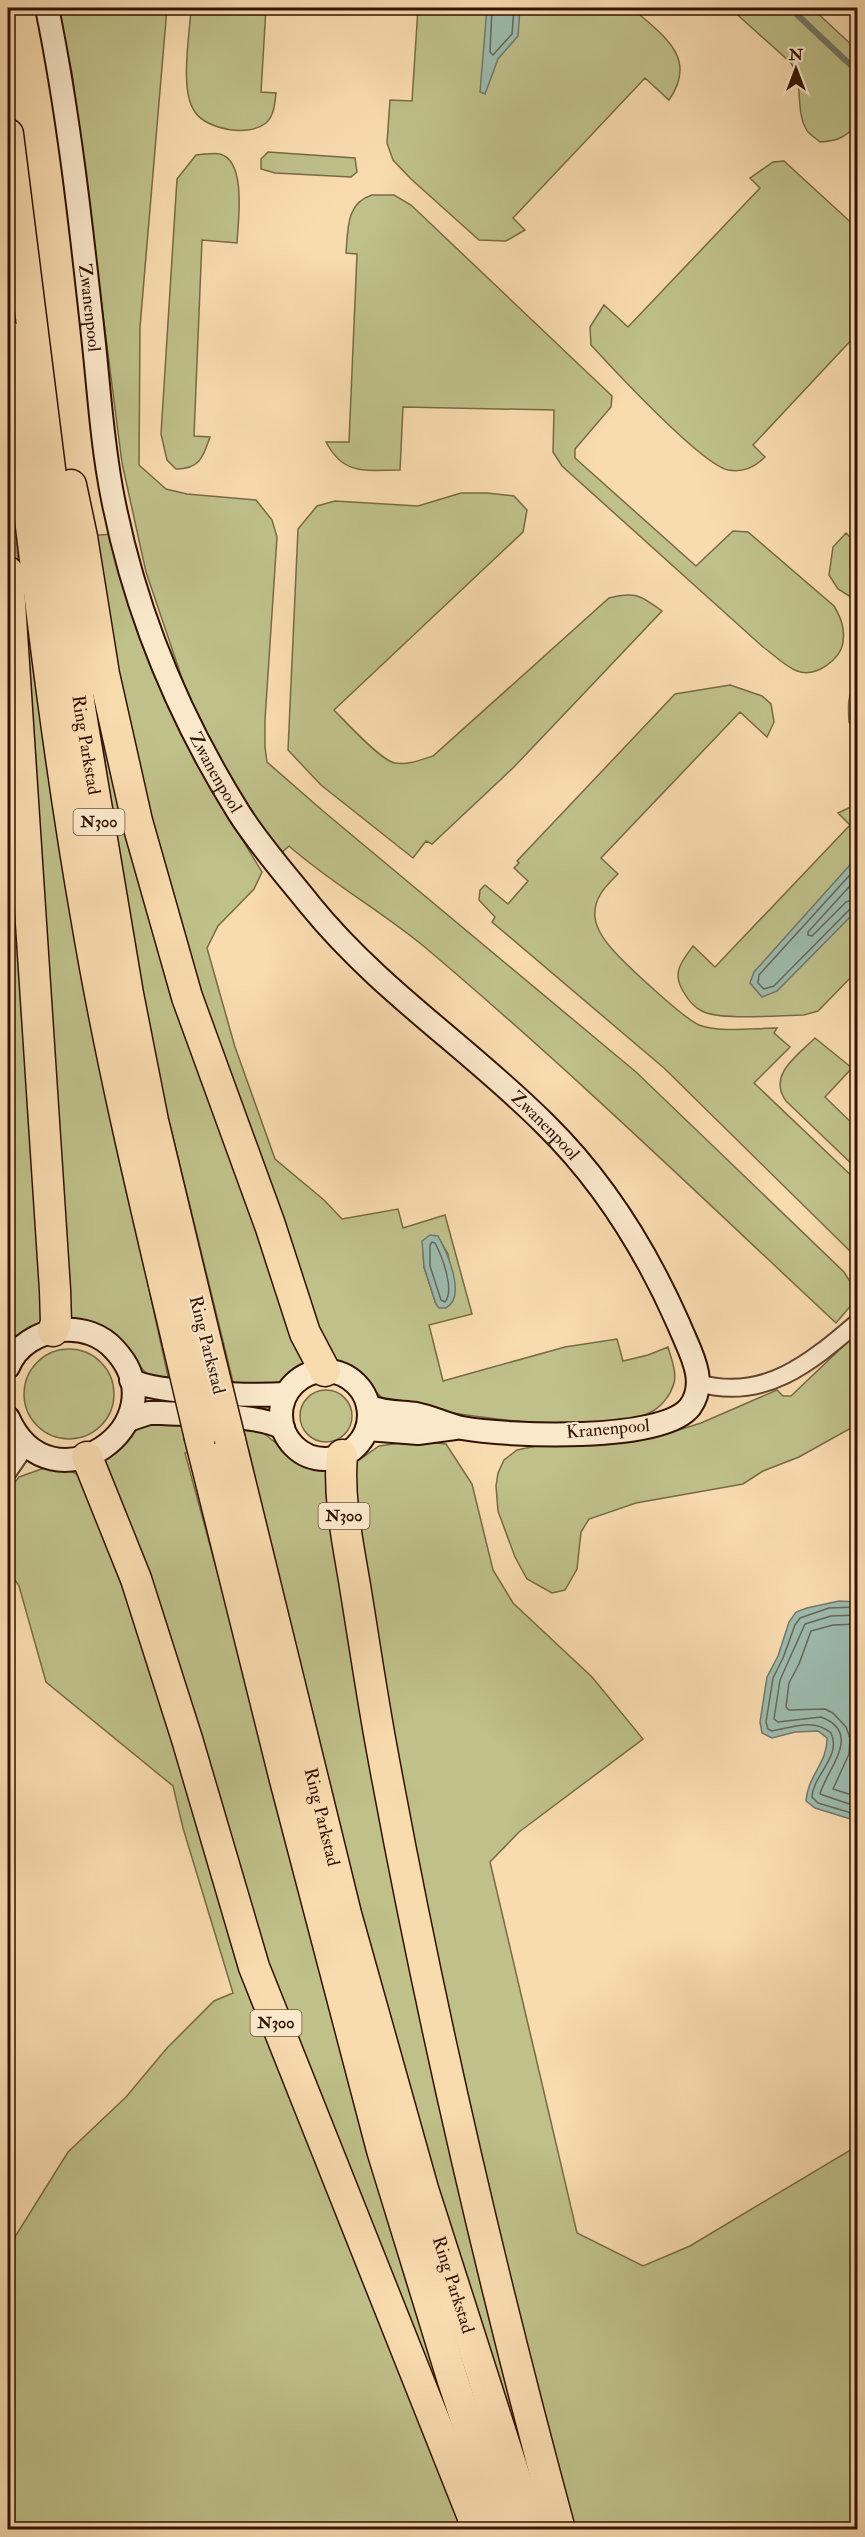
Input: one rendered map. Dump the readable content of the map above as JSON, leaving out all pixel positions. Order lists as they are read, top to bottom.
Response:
{
  "streets": {
    "highway": ["Ring Parkstad", "N300"],
    "street": ["Zwanenpool", "Kranenpool"]
  },
  "crossings": [
    ["Zwanenpool", "Kranenpool"],
    ["Ring Parkstad", "N300"],
    ["N300", "Kranenpool"]
  ],
  "north": "top"
}
